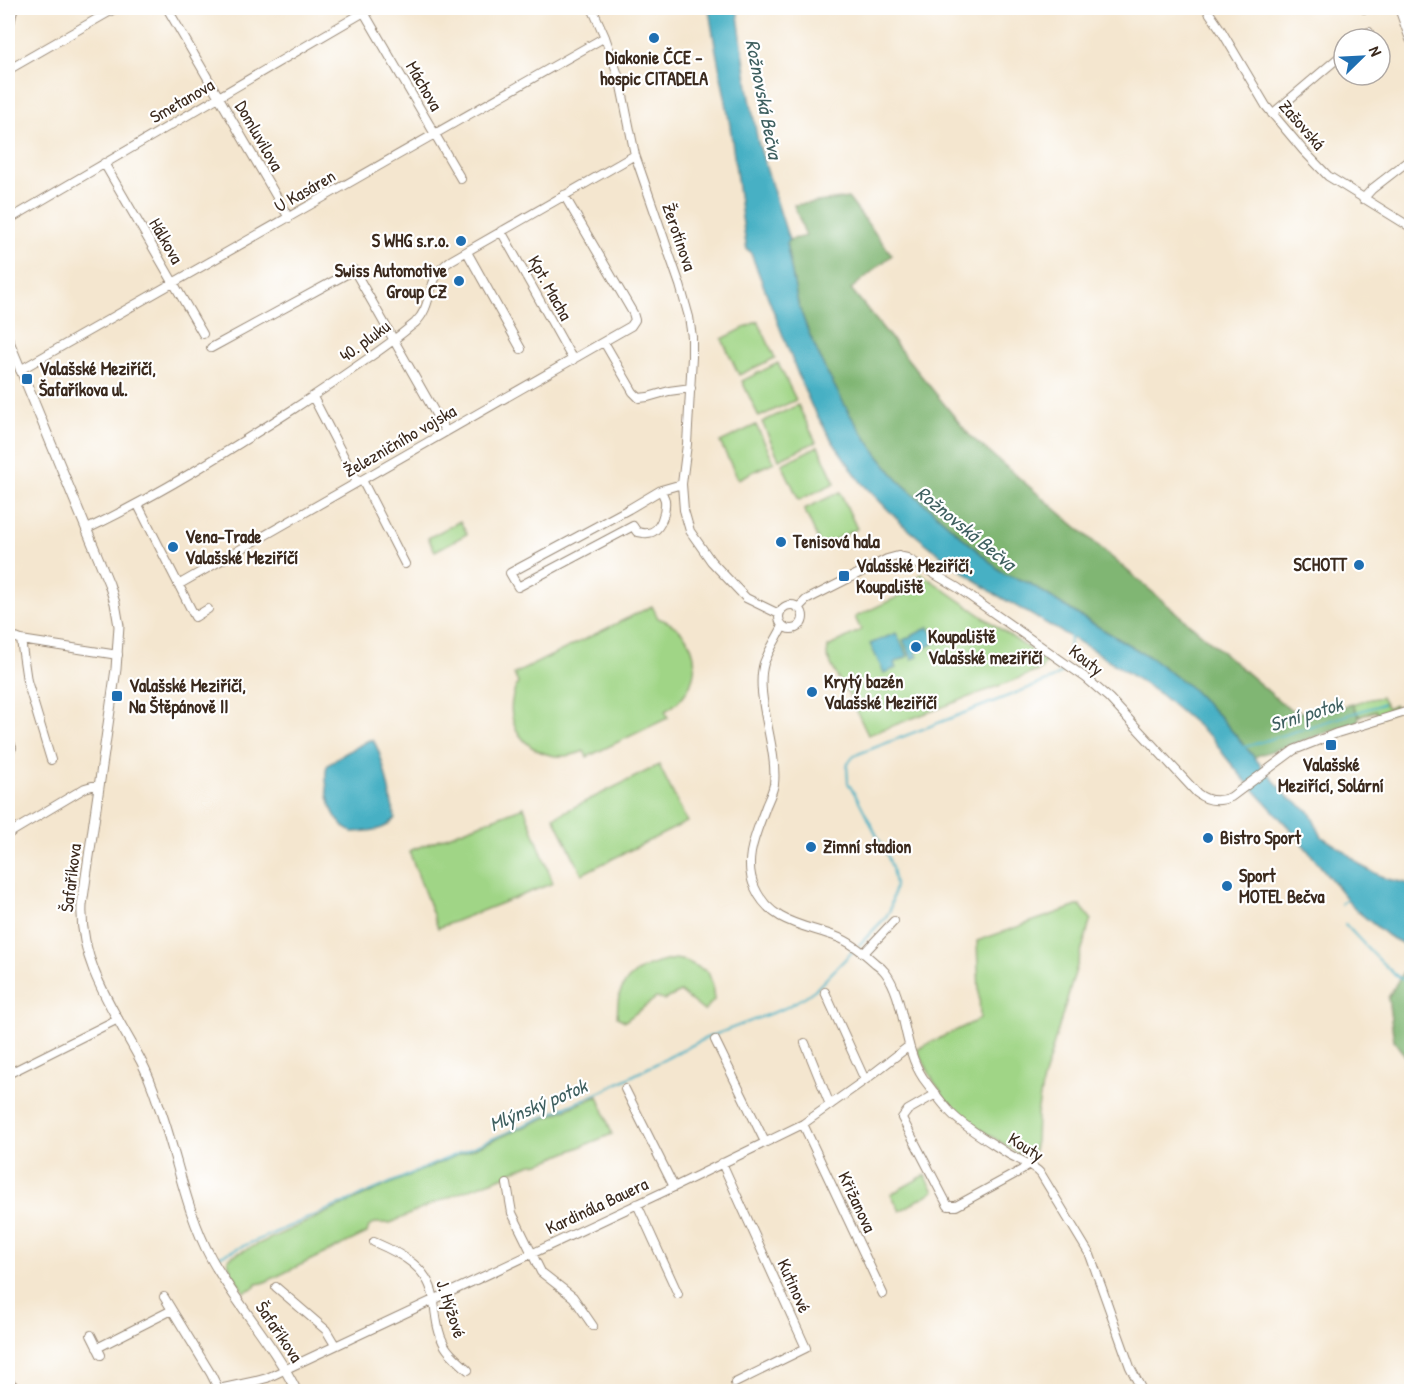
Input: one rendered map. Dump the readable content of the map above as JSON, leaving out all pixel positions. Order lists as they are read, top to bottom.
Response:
{
  "streets": {
    "street": [
      "Máchova",
      "Smetanova",
      "Zašovská",
      "Domluvilova",
      "U Kasáren",
      "Žerotínova",
      "Hálkova",
      "Kpt. Macha",
      "40. pluku",
      "Železničního vojska",
      "Kouty",
      "Šafaříkova",
      "Křižanova",
      "Kardinála Bauera",
      "Kutinové",
      "J. Hýžové"
    ]
  },
  "crossings": [
    ["Máchova", "Smetanova"],
    ["Máchova", "U Kasáren"],
    ["Smetanova", "Domluvilova"],
    ["Smetanova", "Hálkova"],
    ["Domluvilova", "U Kasáren"],
    ["U Kasáren", "Žerotínova"],
    ["U Kasáren", "Hálkova"],
    ["U Kasáren", "Šafaříkova"],
    ["Žerotínova", "40. pluku"],
    ["Žerotínova", "Kouty"],
    ["Kpt. Macha", "40. pluku"],
    ["Kpt. Macha", "Železničního vojska"],
    ["40. pluku", "Železničního vojska"],
    ["40. pluku", "Šafaříkova"],
    ["Kouty", "Kardinála Bauera"],
    ["Šafaříkova", "Kardinála Bauera"],
    ["Křižanova", "Kardinála Bauera"],
    ["Kardinála Bauera", "Kutinové"],
    ["Kardinála Bauera", "J. Hýžové"]
  ],
  "water": ["Rožnovská Bečva", "Srní potok", "Mlýnský potok"],
  "places": {
    "other": [
      "Diakonie ČCE - hospic CITADELA",
      "S WHG s.r.o.",
      "Swiss Automotive Group CZ",
      "Tenisová hala",
      "Vena-Trade Valašské Meziříčí",
      "SCHOTT",
      "Koupaliště Valašské meziříčí",
      "Krytý bazén Valašské Meziříčí",
      "Bistro Sport",
      "Zimní stadion",
      "Sport MOTEL Bečva"
    ],
    "transit": [
      "Valašské Meziříčí, Šafaříkova ul.",
      "Valašské Meziříčí, Koupaliště",
      "Valašské Meziříčí, Na Štěpánově II",
      "Valašské Meziřící, Solární"
    ]
  },
  "north": "top right"
}
